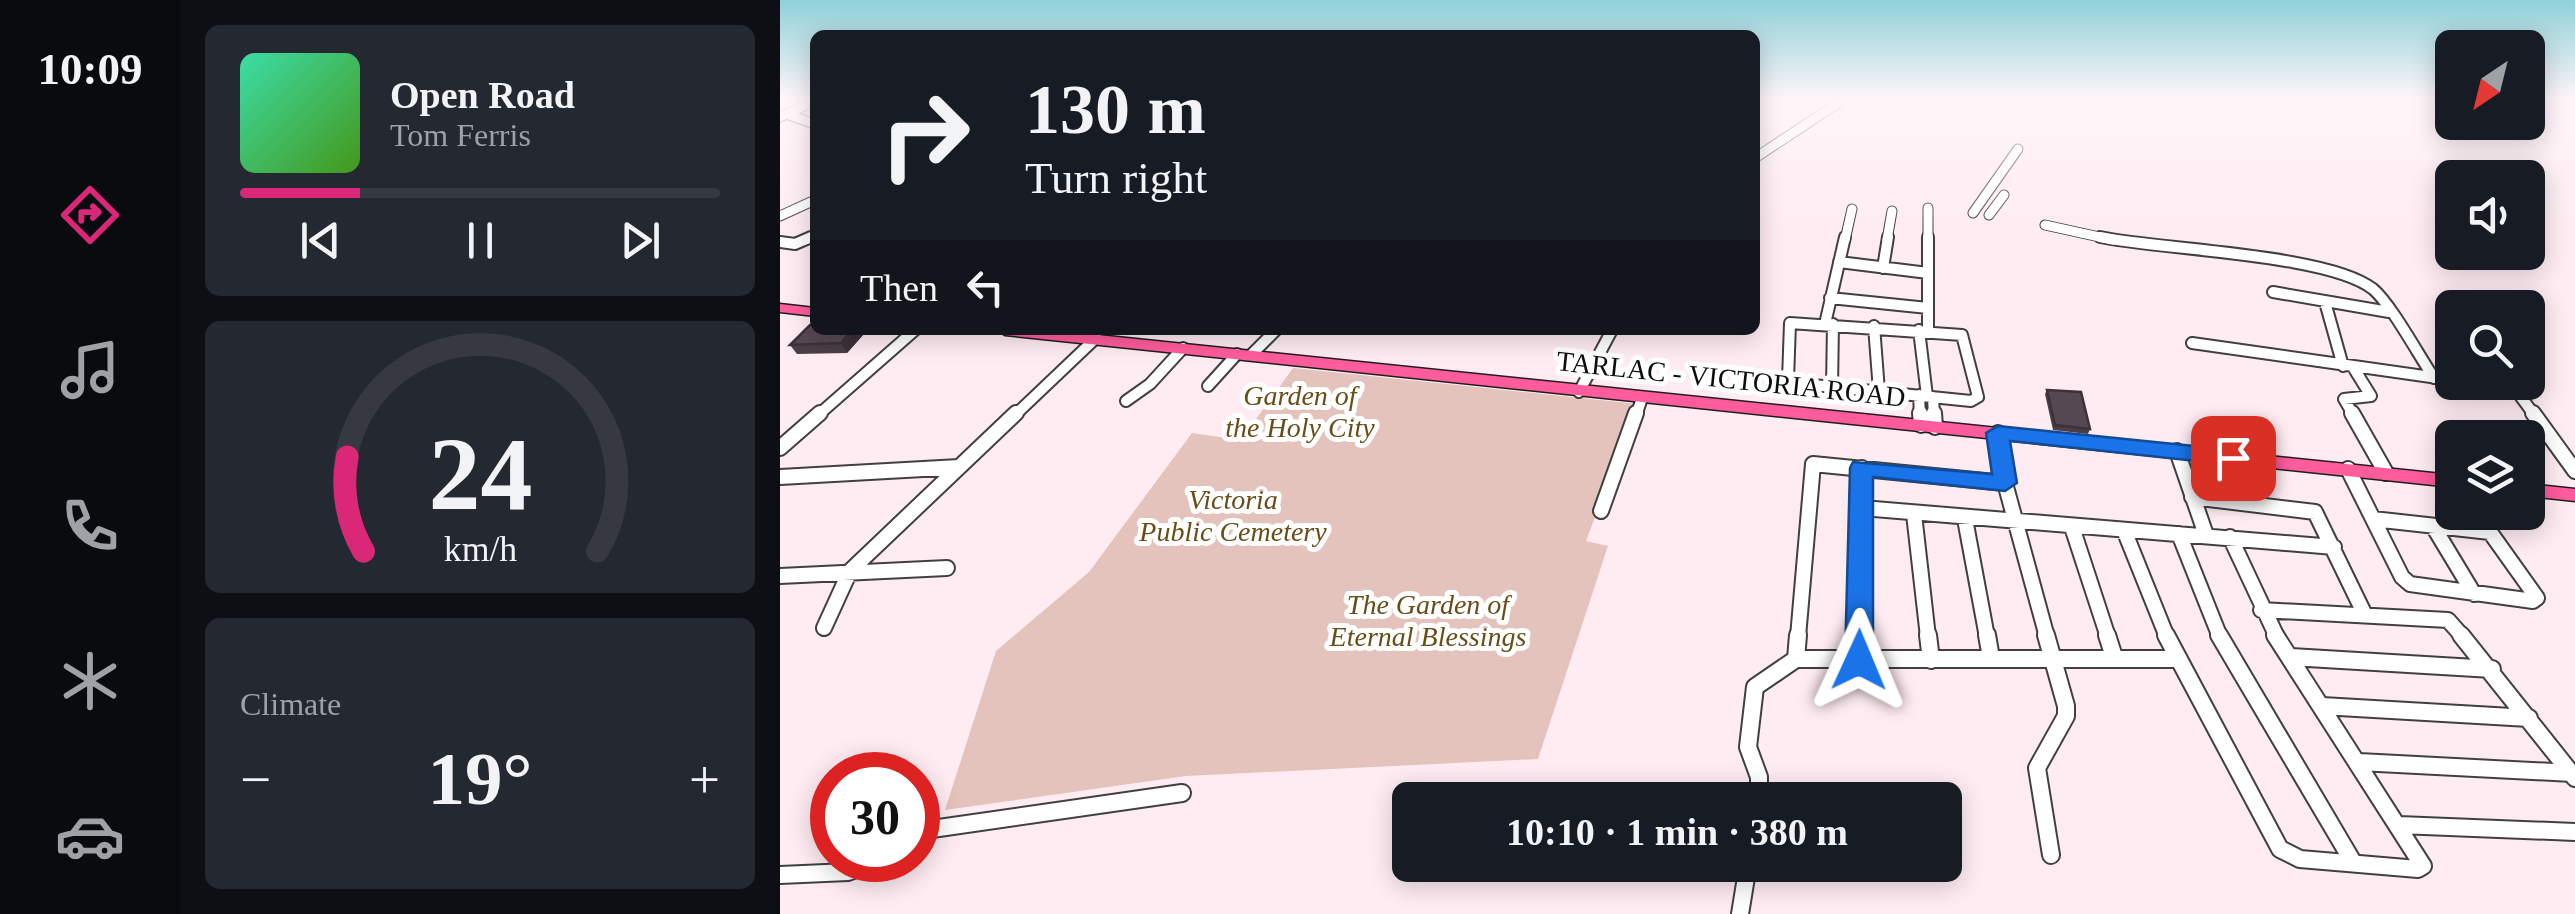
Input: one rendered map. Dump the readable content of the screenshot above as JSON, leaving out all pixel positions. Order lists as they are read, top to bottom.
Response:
{
  "streets": {
    "main road": ["TARLAC - VICTORIA ROAD"]
  },
  "parks": ["Garden of the Holy City", "Victoria Public Cemetery", "The Garden of Eternal Blessings"],
  "north": "bottom left",
  "page": {
    "tabs": "10:09",
    "turn": ["130 m", "Turn right"],
    "song": ["Open Road", "Tom Ferris"],
    "then": "Then",
    "tile": "Climate",
    "heat": ["−", "19°", "+"],
    "limit": "30",
    "trip": "10:10 · 1 min · 380 m",
    "gauge": ["24", "km/h"]
  }
}
